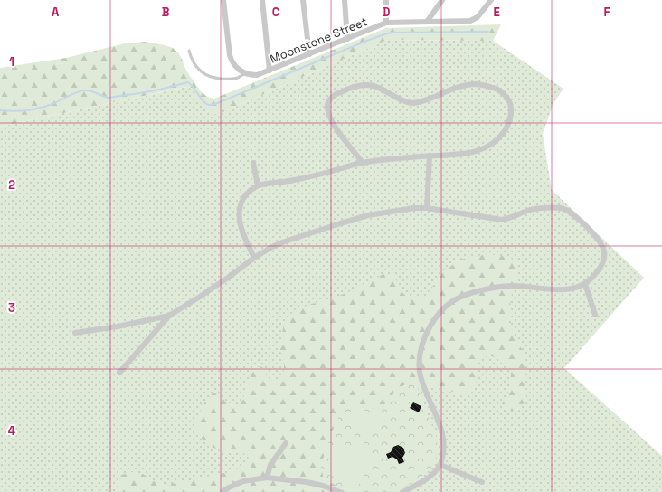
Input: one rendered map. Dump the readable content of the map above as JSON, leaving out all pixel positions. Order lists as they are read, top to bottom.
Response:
{
  "streets": {
    "street": ["Moonstone Street"]
  },
  "grid": {
    "columns": [
      "A",
      "B",
      "C",
      "D",
      "E",
      "F"
    ],
    "rows": [
      "1",
      "2",
      "3",
      "4"
    ]
  }
}
